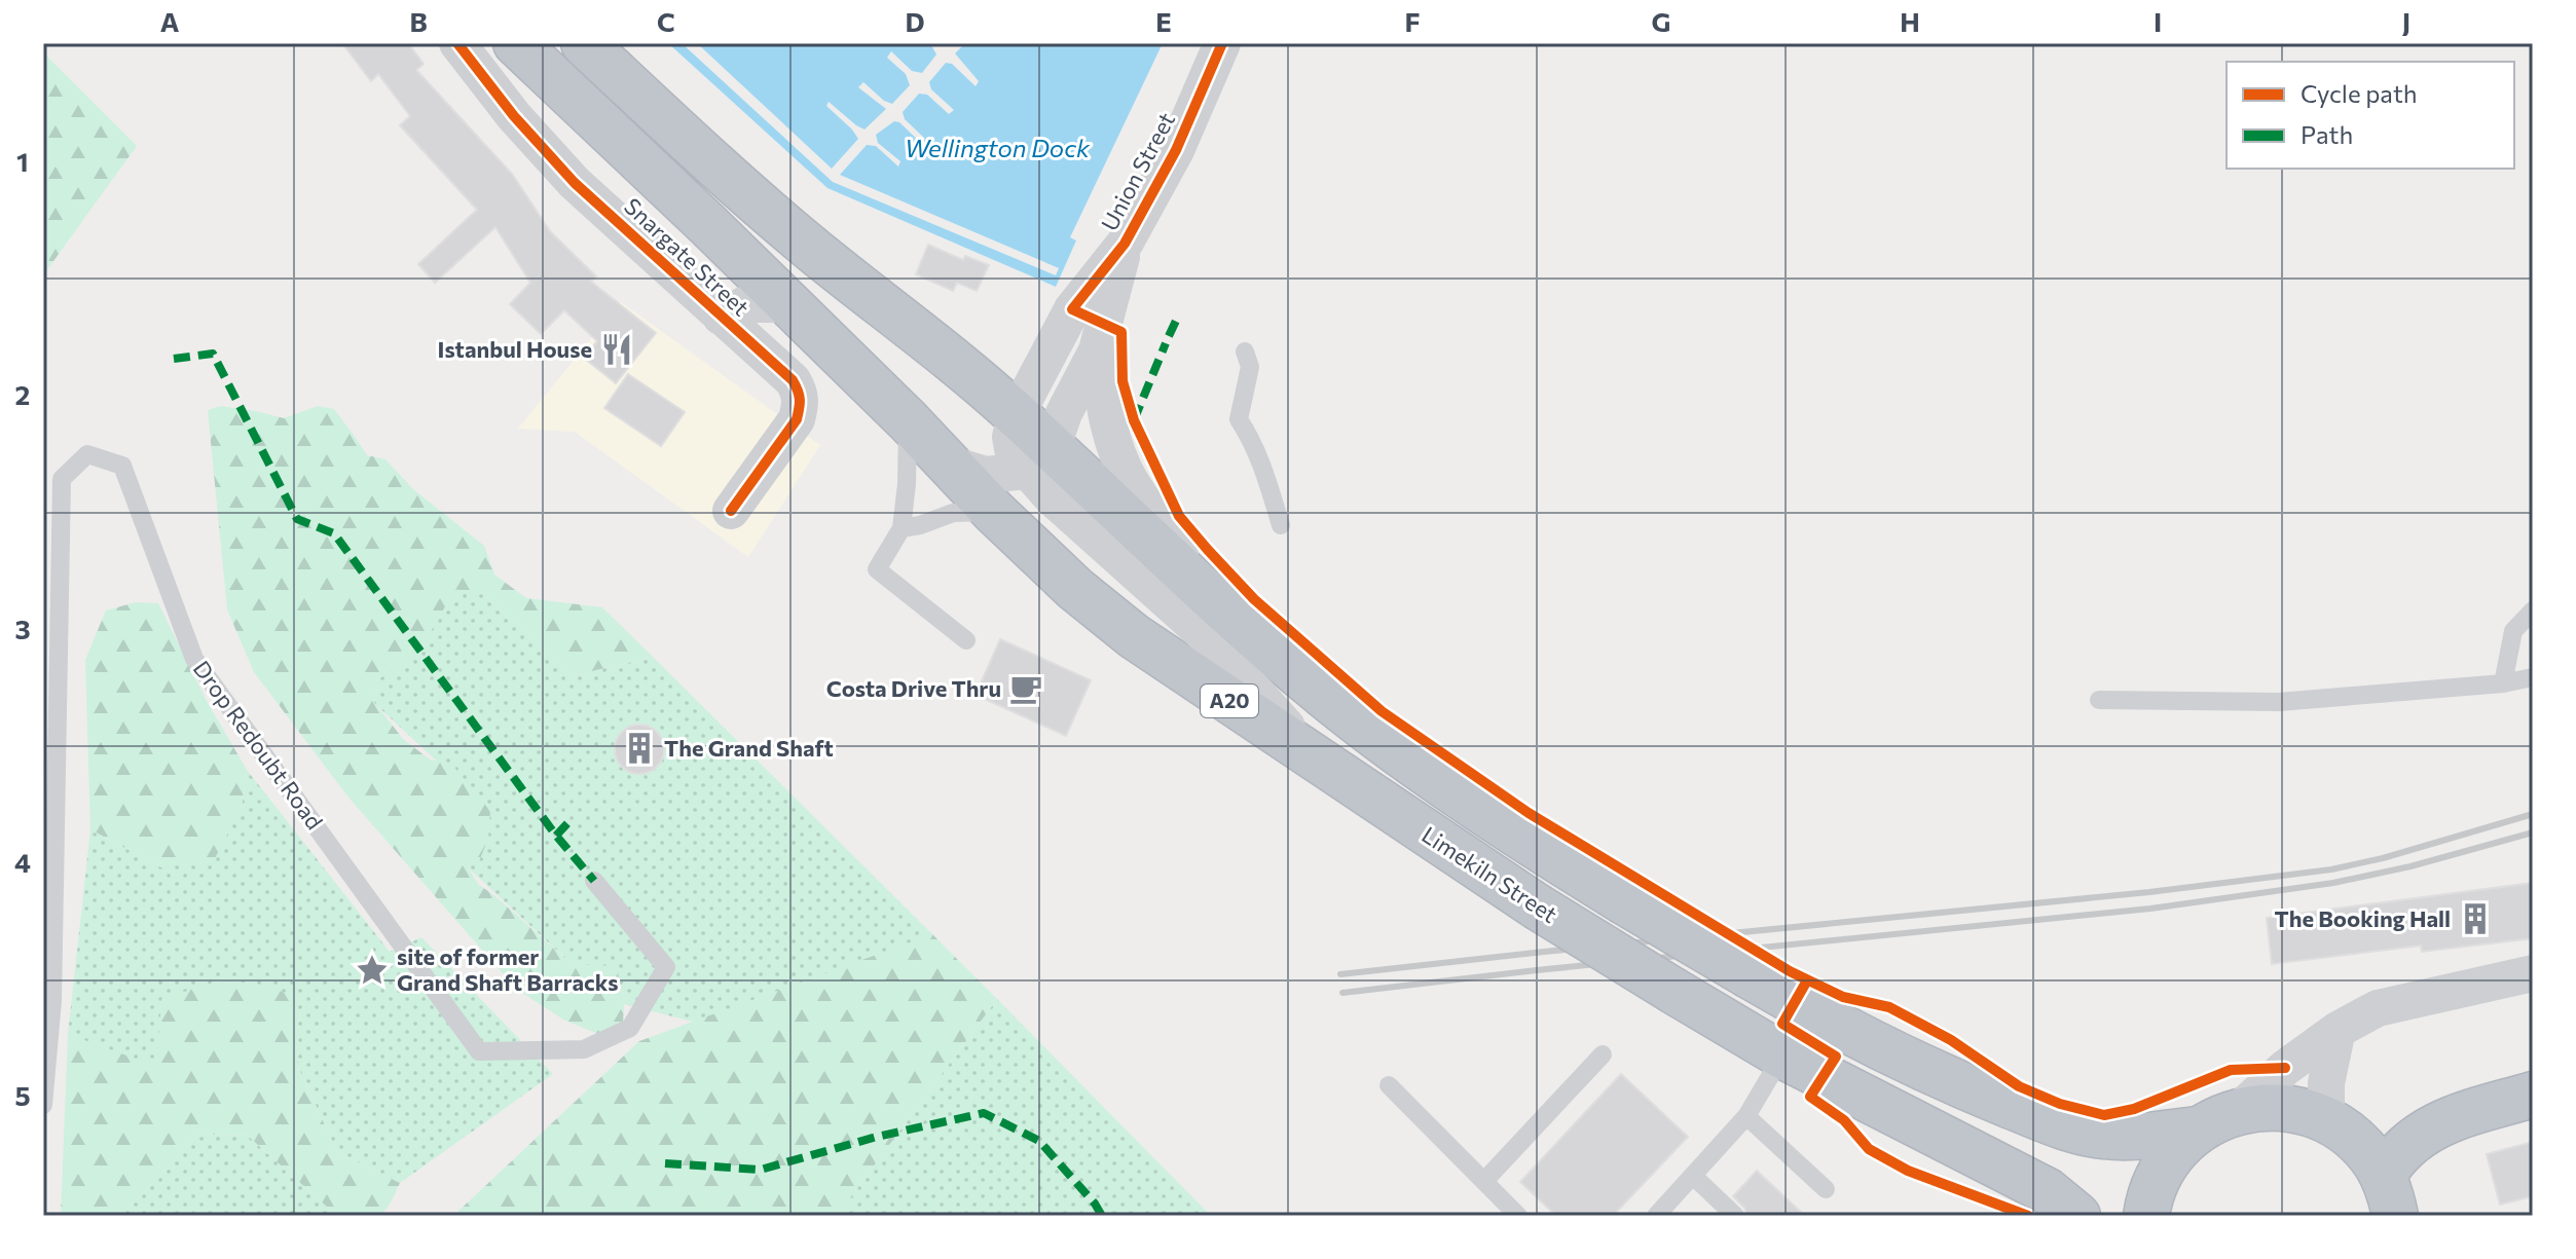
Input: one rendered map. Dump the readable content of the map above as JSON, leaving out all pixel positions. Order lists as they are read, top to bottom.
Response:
{
  "streets": {
    "highway": ["Snargate Street", "A20", "Limekiln Street"],
    "street": ["Union Street"],
    "lane": ["Drop Redoubt Road"]
  },
  "crossings": [
    ["Union Street", "Limekiln Street"],
    ["Snargate Street", "Limekiln Street"]
  ],
  "water": ["Wellington Dock"],
  "places": {
    "restaurant": ["Istanbul House"],
    "cafe": ["Costa Drive Thru"],
    "building": ["The Grand Shaft", "The Booking Hall"],
    "place": ["site of former Grand Shaft Barracks"]
  },
  "legend": ["Cycle path", "Path"],
  "grid": {
    "columns": [
      "A",
      "B",
      "C",
      "D",
      "E",
      "F",
      "G",
      "H",
      "I",
      "J"
    ],
    "rows": [
      "1",
      "2",
      "3",
      "4",
      "5"
    ]
  }
}
